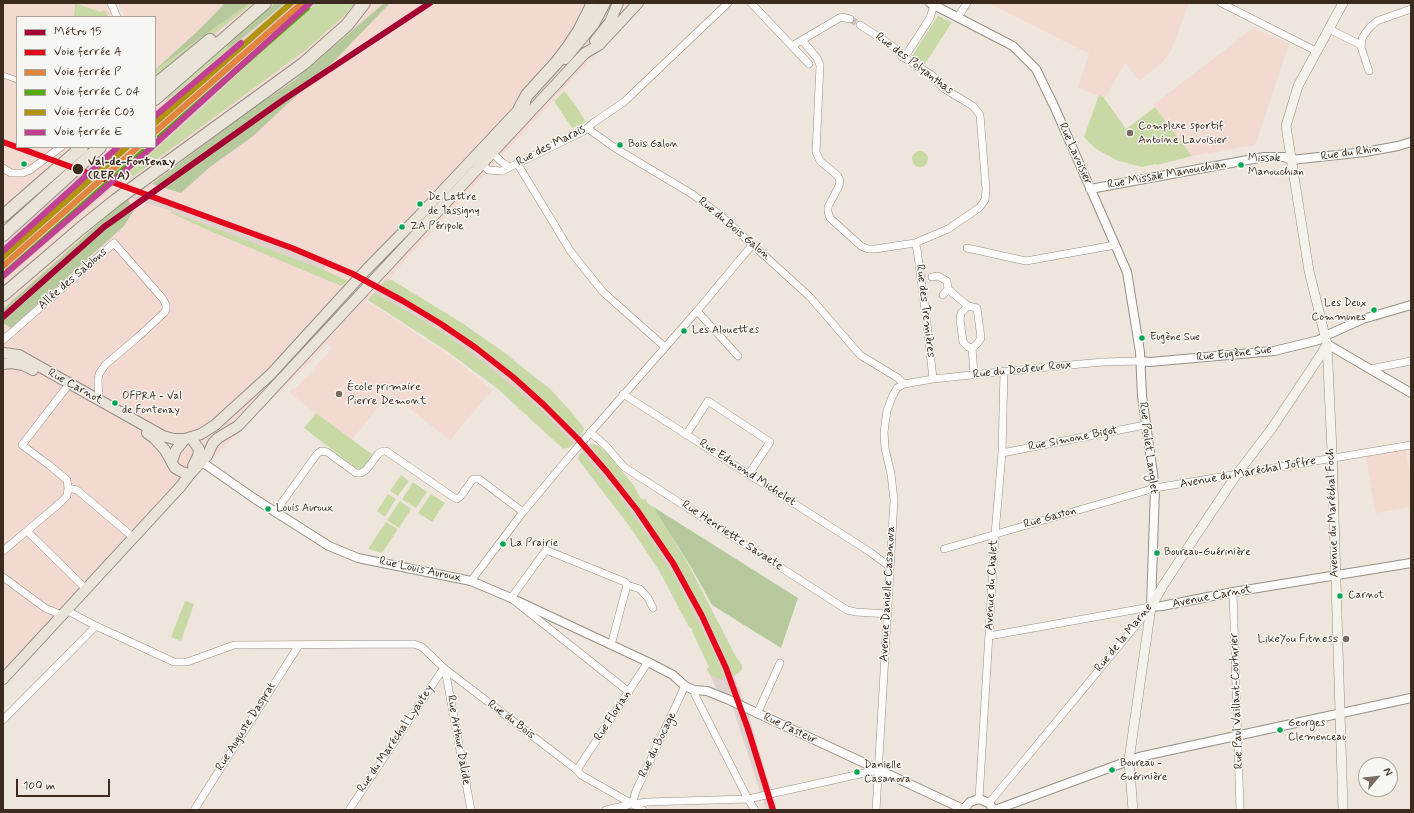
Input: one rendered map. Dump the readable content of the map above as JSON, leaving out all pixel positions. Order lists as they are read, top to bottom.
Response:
{
  "streets": {
    "main road": ["Rue Carnot", "Avenue du Maréchal Foch", "Rue de la Marne"],
    "street": [
      "Rue des Polyanthas",
      "Rue des Marais",
      "Rue du Rhin",
      "Rue Lavoisier",
      "Rue Missak Manouchian",
      "Rue du Bois Galon",
      "Allée des Sablons",
      "Rue des Tremières",
      "Rue Eugène Sue",
      "Rue du Docteur Roux",
      "Rue Simone Bigot",
      "Rue Poulet Langlet",
      "Rue Edmond Michelet",
      "Avenue du Maréchal Joffre",
      "Rue Gaston",
      "Rue Henriette Savaete",
      "Rue Louis Auroux",
      "Avenue du Chalet",
      "Avenue Danielle Casanova",
      "Avenue Carnot",
      "Rue Paul Vaillant-Couturier",
      "Rue Florian",
      "Rue du Bois",
      "Rue Auguste Dasprat",
      "Rue Pasteur",
      "Rue du Maréchal Lyautey",
      "Rue Arthur Dalide",
      "Rue du Bocage"
    ]
  },
  "crossings": [
    ["Rue des Polyanthas", "Rue des Tremières"],
    ["Rue des Marais", "Rue du Bois Galon"],
    ["Rue du Rhin", "Rue Missak Manouchian"],
    ["Rue du Rhin", "Avenue du Maréchal Foch"],
    ["Rue Lavoisier", "Rue Missak Manouchian"],
    ["Rue Lavoisier", "Rue Eugène Sue"],
    ["Rue Lavoisier", "Rue du Docteur Roux"],
    ["Rue Lavoisier", "Rue Poulet Langlet"],
    ["Rue Missak Manouchian", "Avenue du Maréchal Foch"],
    ["Rue du Bois Galon", "Rue du Docteur Roux"],
    ["Rue du Bois Galon", "Avenue Danielle Casanova"],
    ["Allée des Sablons", "Rue Carnot"],
    ["Rue des Tremières", "Rue du Docteur Roux"],
    ["Rue Eugène Sue", "Rue du Docteur Roux"],
    ["Rue Eugène Sue", "Rue Poulet Langlet"],
    ["Rue Eugène Sue", "Avenue du Maréchal Foch"],
    ["Rue Eugène Sue", "Rue de la Marne"],
    ["Rue du Docteur Roux", "Rue Poulet Langlet"],
    ["Rue du Docteur Roux", "Avenue du Chalet"],
    ["Rue du Docteur Roux", "Avenue Danielle Casanova"],
    ["Rue Simone Bigot", "Rue Poulet Langlet"],
    ["Rue Simone Bigot", "Avenue du Chalet"],
    ["Rue Poulet Langlet", "Avenue du Maréchal Joffre"],
    ["Rue Poulet Langlet", "Rue Gaston"],
    ["Rue Poulet Langlet", "Avenue Carnot"],
    ["Rue Poulet Langlet", "Rue de la Marne"],
    ["Rue Edmond Michelet", "Avenue Danielle Casanova"],
    ["Avenue du Maréchal Joffre", "Avenue du Maréchal Foch"],
    ["Avenue du Maréchal Joffre", "Rue Gaston"],
    ["Avenue du Maréchal Joffre", "Rue de la Marne"],
    ["Avenue du Maréchal Foch", "Avenue Carnot"],
    ["Avenue du Maréchal Foch", "Rue de la Marne"],
    ["Rue Gaston", "Avenue du Chalet"],
    ["Rue Henriette Savaete", "Avenue Danielle Casanova"],
    ["Rue Louis Auroux", "Rue Florian"],
    ["Rue Louis Auroux", "Rue Pasteur"],
    ["Avenue du Chalet", "Avenue Carnot"],
    ["Avenue Danielle Casanova", "Rue Pasteur"],
    ["Avenue Carnot", "Rue de la Marne"],
    ["Avenue Carnot", "Rue Paul Vaillant-Couturier"],
    ["Rue Florian", "Rue du Bois"],
    ["Rue Florian", "Rue Pasteur"],
    ["Rue du Bois", "Rue Auguste Dasprat"],
    ["Rue du Bois", "Rue du Maréchal Lyautey"],
    ["Rue du Bois", "Rue Arthur Dalide"],
    ["Rue du Bois", "Rue du Bocage"],
    ["Rue Pasteur", "Rue du Bocage"],
    ["Rue du Maréchal Lyautey", "Rue Arthur Dalide"]
  ],
  "places": [
    "Complexe sportif Antoine Lavoisier",
    "Bois Galon",
    "Missak Manouchian",
    "Val-de-Fontenay (RER A)",
    "De Lattre de Tassigny",
    "ZA Péripole",
    "Les Deux Communes",
    "Les Alouettes",
    "Eugène Sue",
    "École primaire Pierre Demont",
    "OFPRA - Val de Fontenay",
    "Louis Auroux",
    "La Prairie",
    "Boureau-Guérinière",
    "Carnot",
    "LikeYou Fitness",
    "Georges Clemenceau",
    "Boureau - Guérinière",
    "Danielle Casanova"
  ],
  "lines": [
    "metro line 15",
    "rail line P",
    "rail line C03",
    "rail line E",
    "rail line A"
  ],
  "legend": [
    "Métro 15",
    "Voie ferrée A",
    "Voie ferrée P",
    "Voie ferrée C 04",
    "Voie ferrée C03",
    "Voie ferrée E"
  ],
  "scale_bar": "100 m",
  "north": "top right"
}
